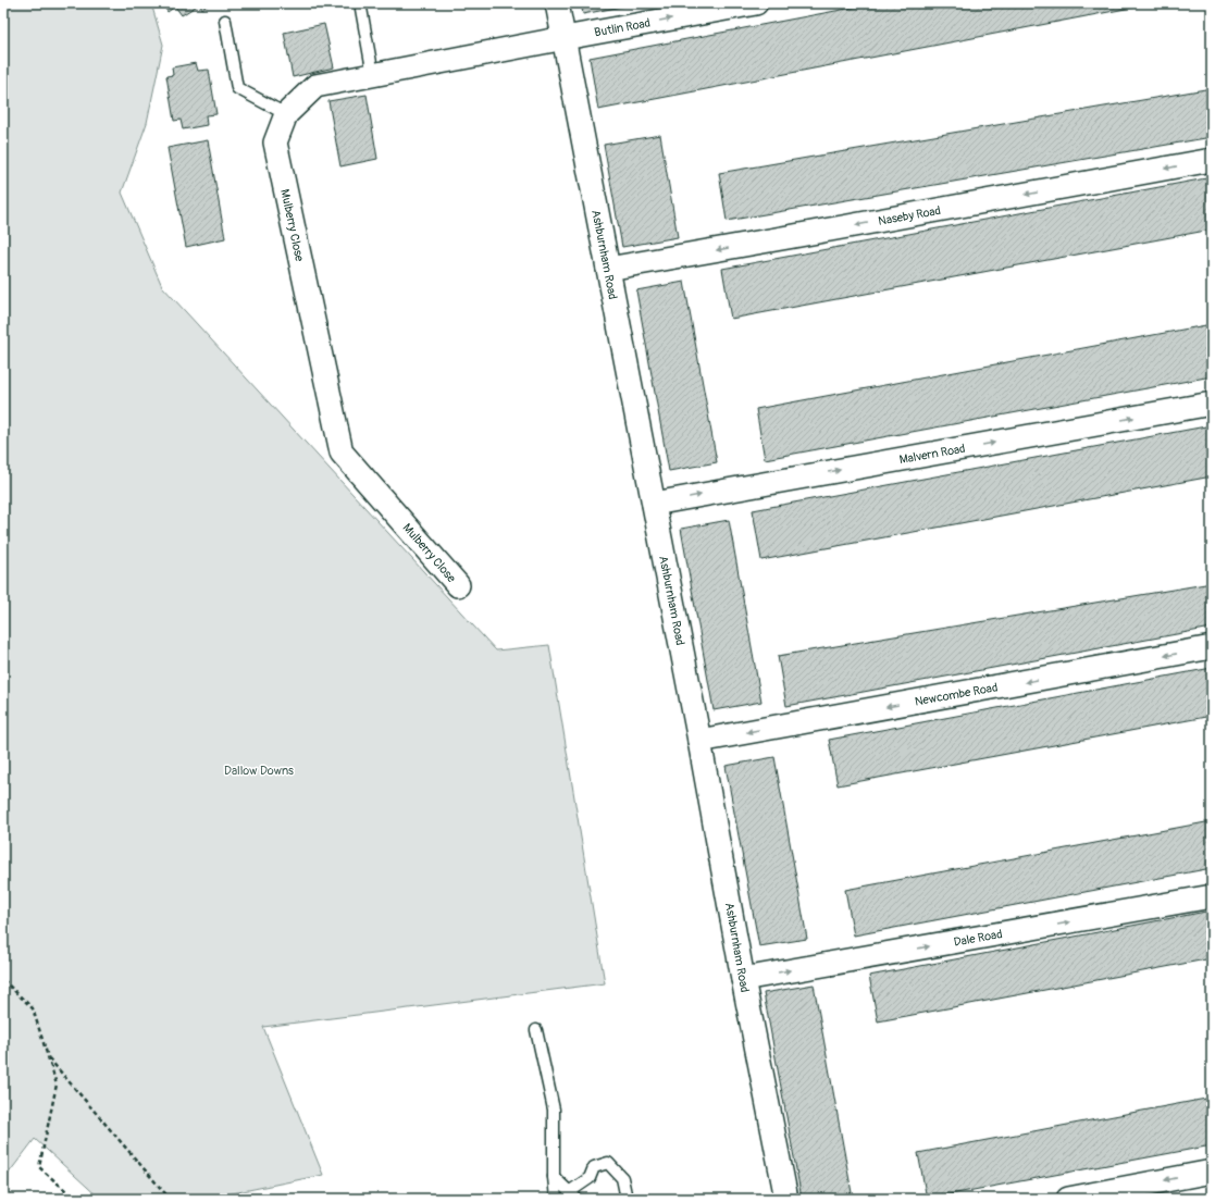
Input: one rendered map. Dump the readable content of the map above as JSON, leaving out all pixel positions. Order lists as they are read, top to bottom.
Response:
{
  "streets": {
    "street": [
      "Butlin Road",
      "Naseby Road",
      "Mulberry Close",
      "Ashburnham Road",
      "Malvern Road",
      "Newcombe Road",
      "Dale Road"
    ]
  },
  "crossings": [
    ["Butlin Road", "Mulberry Close"],
    ["Butlin Road", "Ashburnham Road"],
    ["Naseby Road", "Ashburnham Road"],
    ["Mulberry Close", "Ashburnham Road"],
    ["Ashburnham Road", "Malvern Road"],
    ["Ashburnham Road", "Newcombe Road"],
    ["Ashburnham Road", "Dale Road"]
  ],
  "one_way": [
    "Butlin Road",
    "Naseby Road",
    "Malvern Road",
    "Newcombe Road",
    "Dale Road"
  ],
  "parks": ["Dallow Downs"]
}
